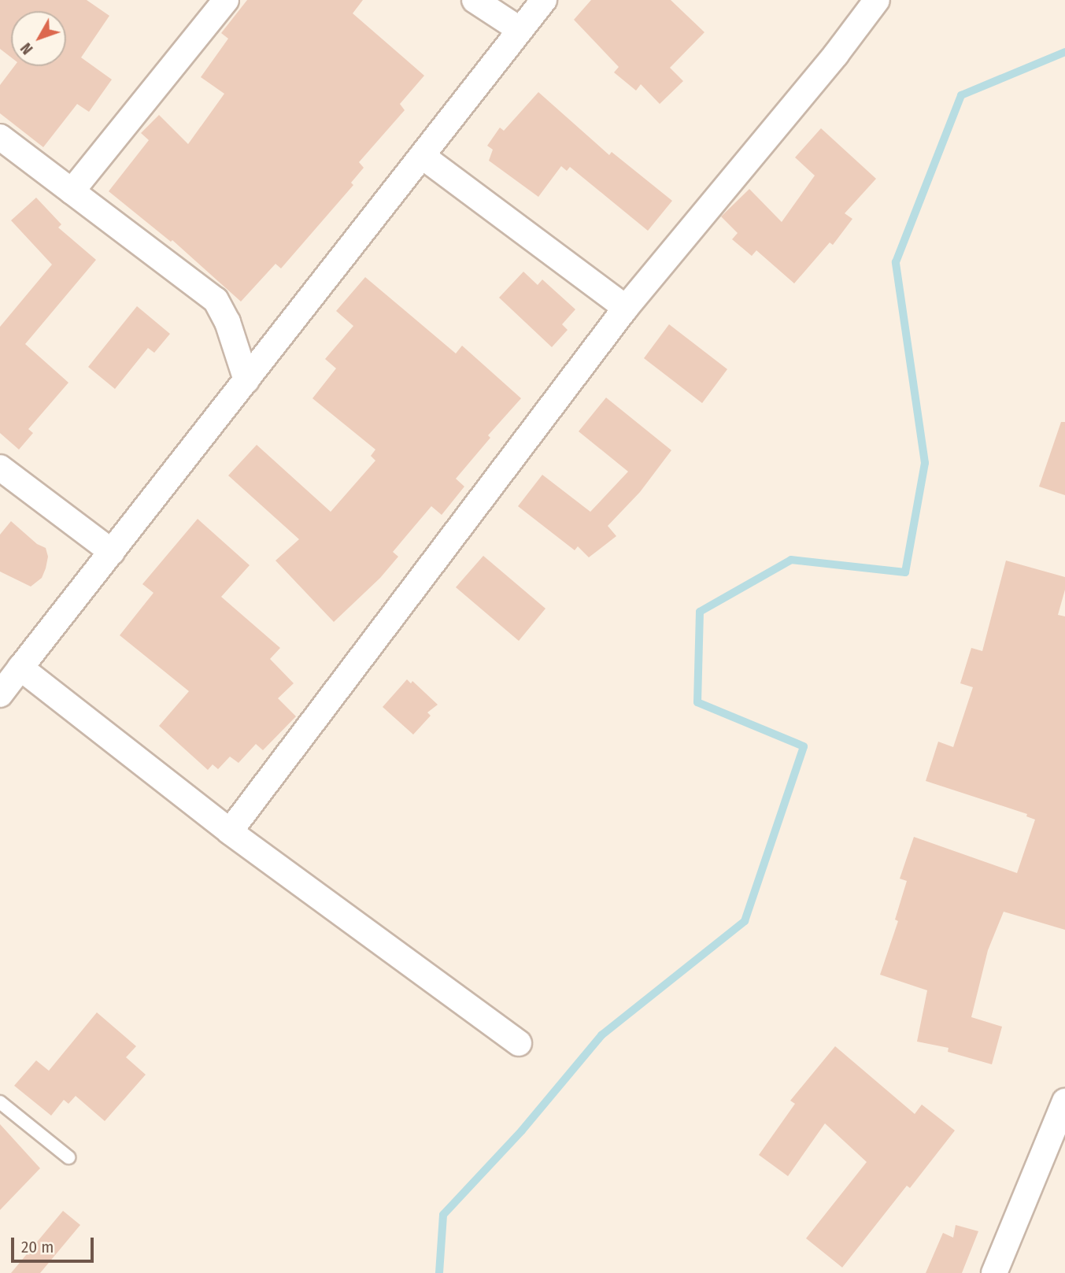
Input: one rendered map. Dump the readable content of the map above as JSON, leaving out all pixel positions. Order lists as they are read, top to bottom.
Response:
{
  "scale_bar": "20 m",
  "north": "bottom left"
}
